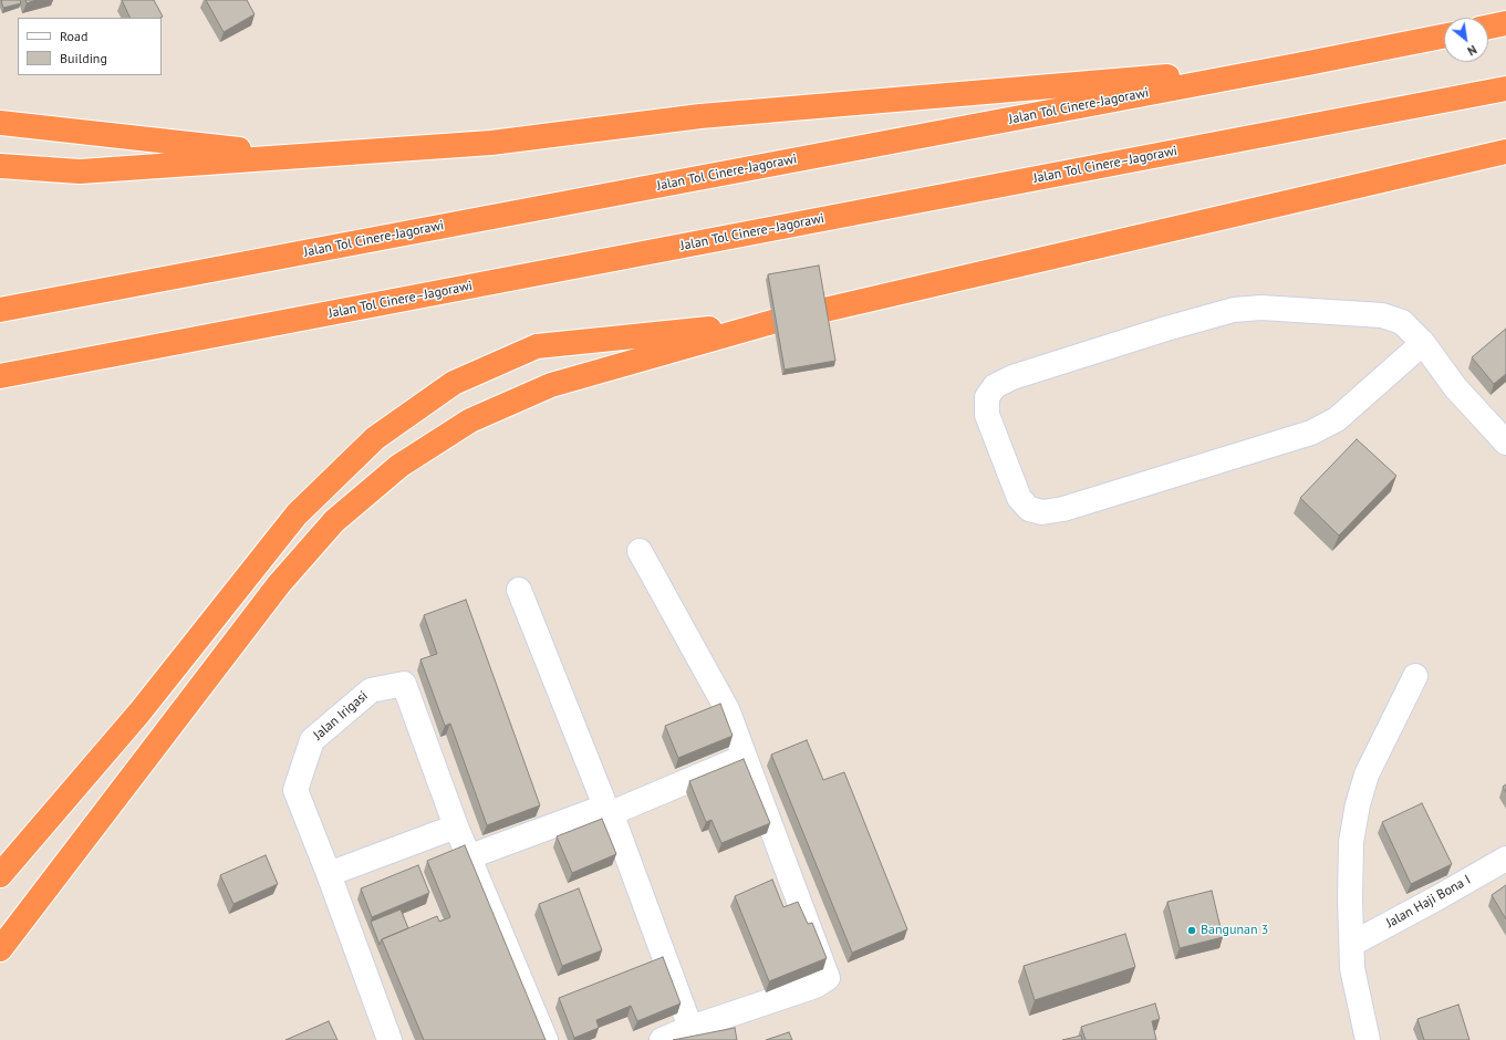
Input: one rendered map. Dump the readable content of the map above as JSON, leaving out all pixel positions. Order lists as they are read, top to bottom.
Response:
{
  "streets": {
    "highway": ["Jalan Tol Cinere-Jagorawi", "Jalan Tol Cinere–Jagorawi"],
    "street": ["Jalan Irigasi", "Jalan Haji Bona I"]
  },
  "places": ["Bangunan 3"],
  "legend": ["Road", "Building"],
  "north": "bottom right"
}
